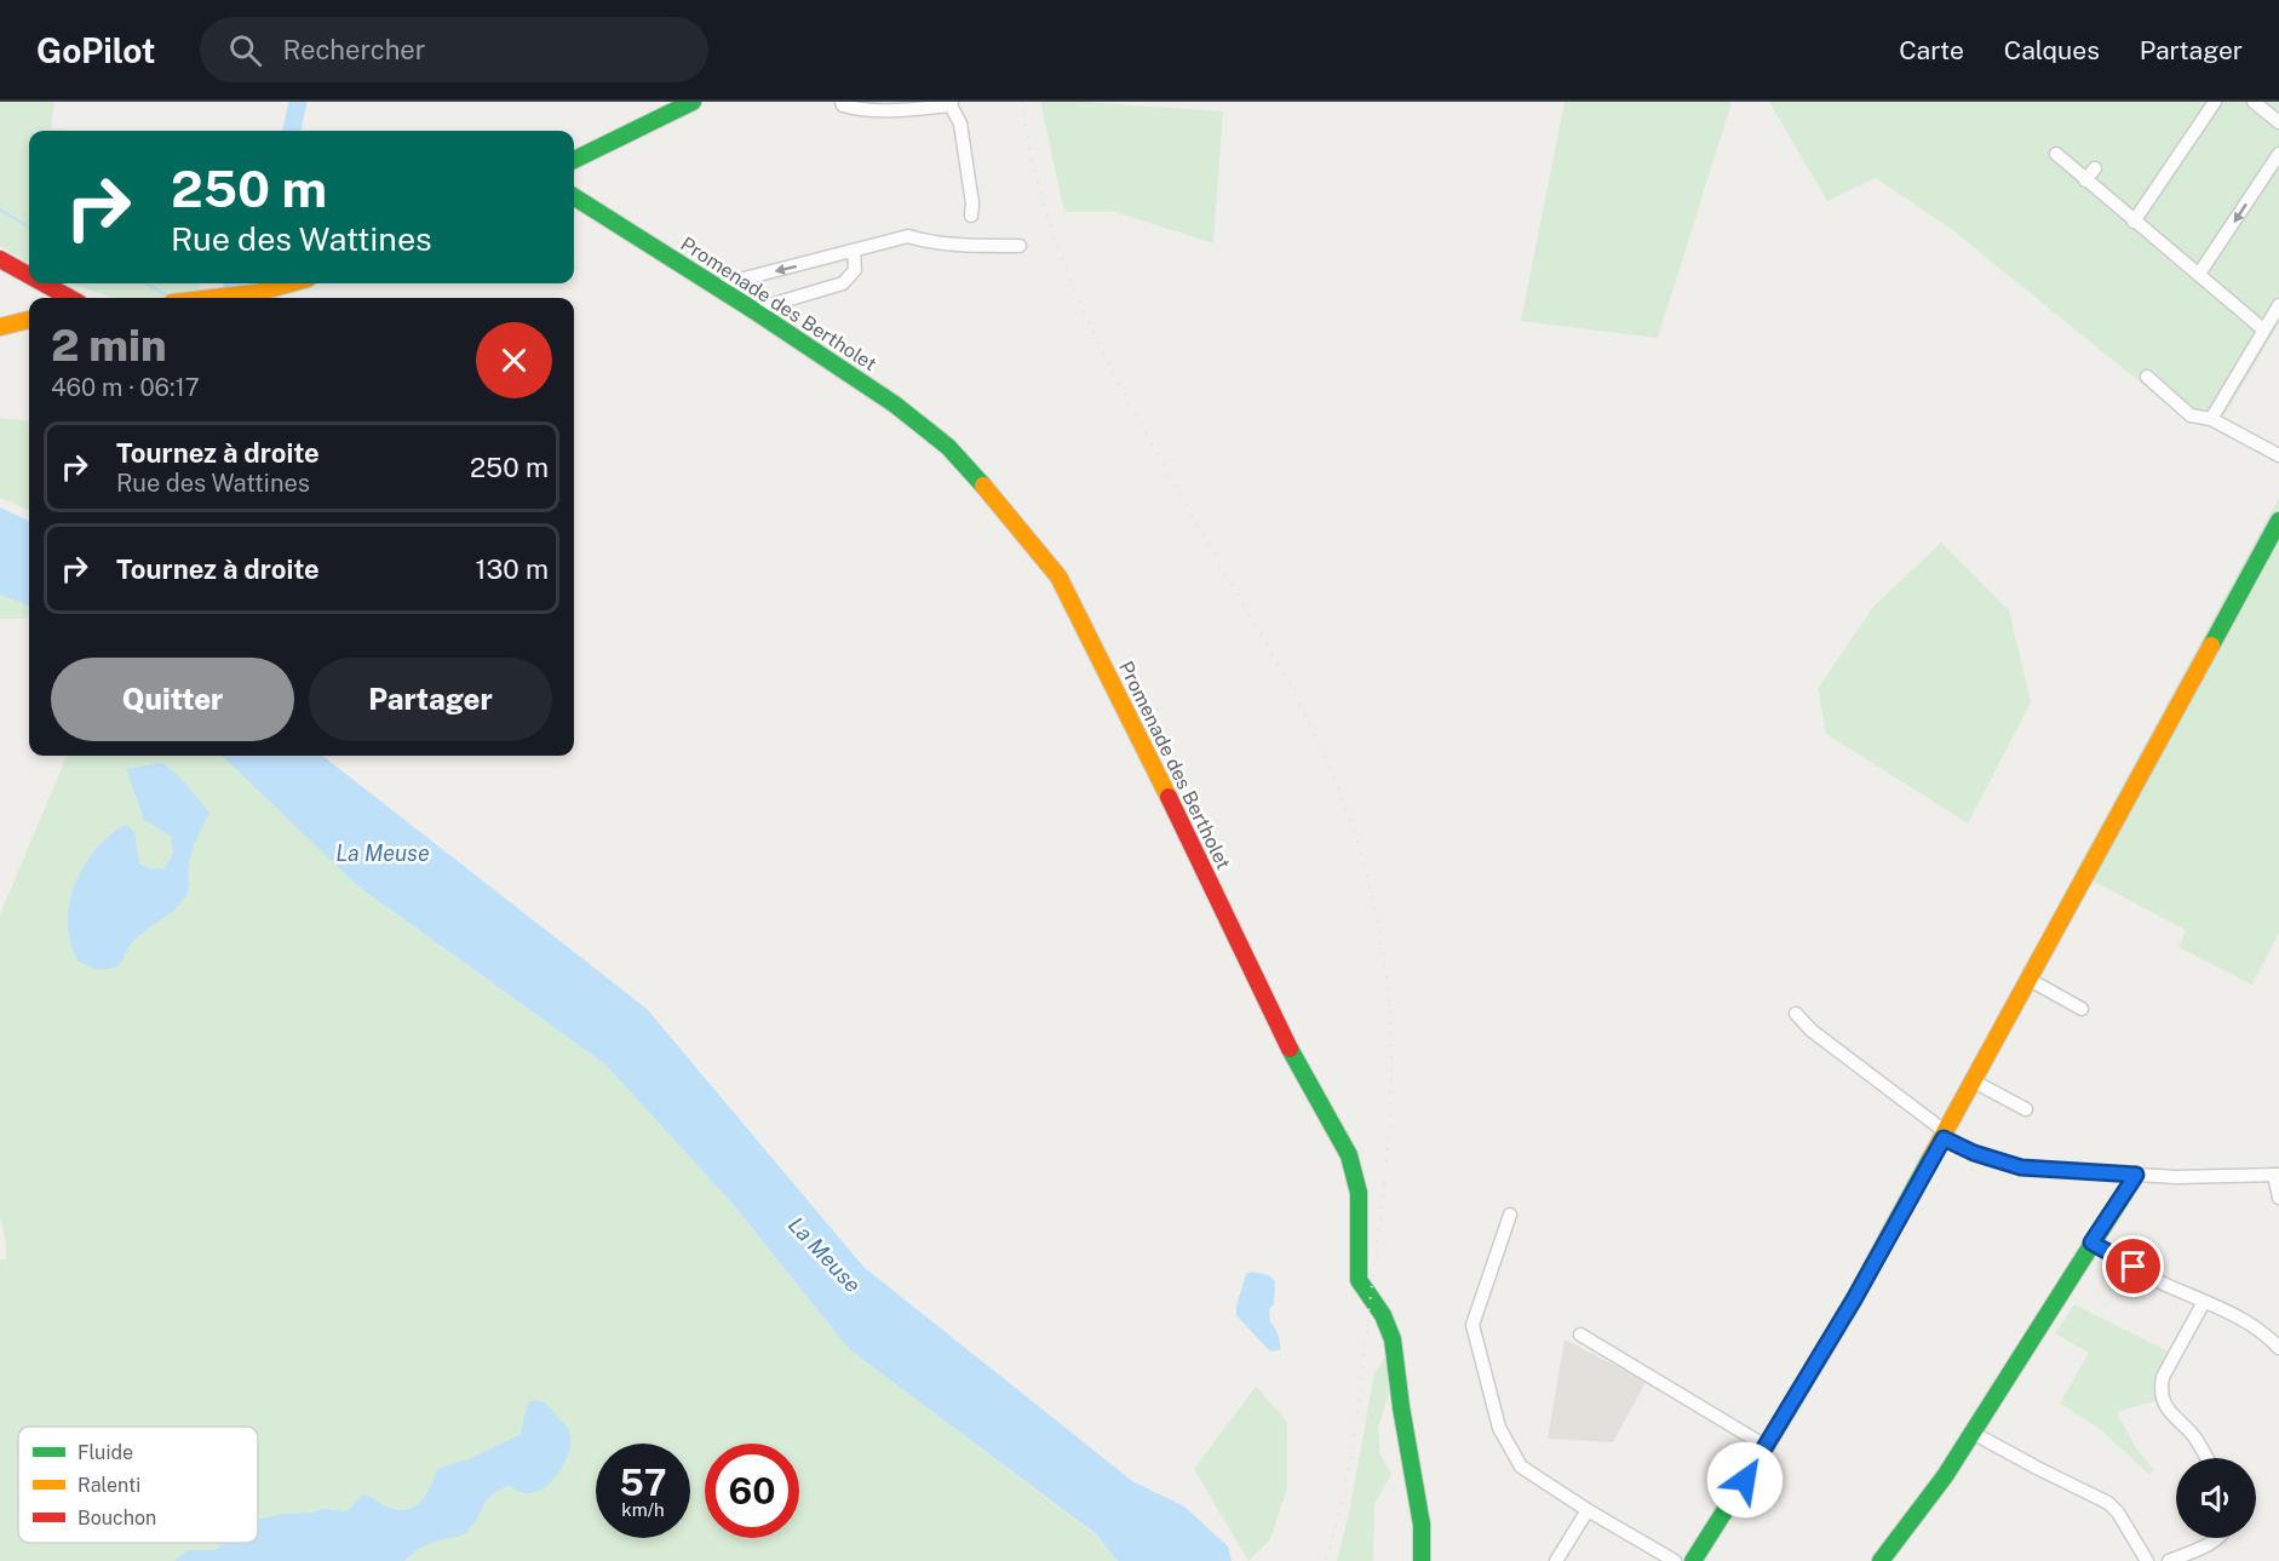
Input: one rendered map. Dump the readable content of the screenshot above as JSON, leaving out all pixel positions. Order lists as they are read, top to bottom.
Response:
{
  "streets": {
    "street": ["Promenade des Bertholet"]
  },
  "water": ["La Meuse"],
  "legend": ["Fluide", "Ralenti", "Bouchon"],
  "page": {
    "header": "GoPilot",
    "search": "Rechercher",
    "nav": ["Carte", "Calques", "Partager"],
    "turn": ["250 m", "Rue des Wattines"],
    "heading": ["2 min", "460 m · 06:17"],
    "list": [
      {
        "name": "Tournez à droite",
        "note": "Rue des Wattines",
        "value": "250 m"
      },
      {
        "name": "Tournez à droite",
        "value": "130 m"
      }
    ],
    "buttons": ["Quitter", "Partager"],
    "speed": "57 km/h",
    "limit": "60"
  }
}
